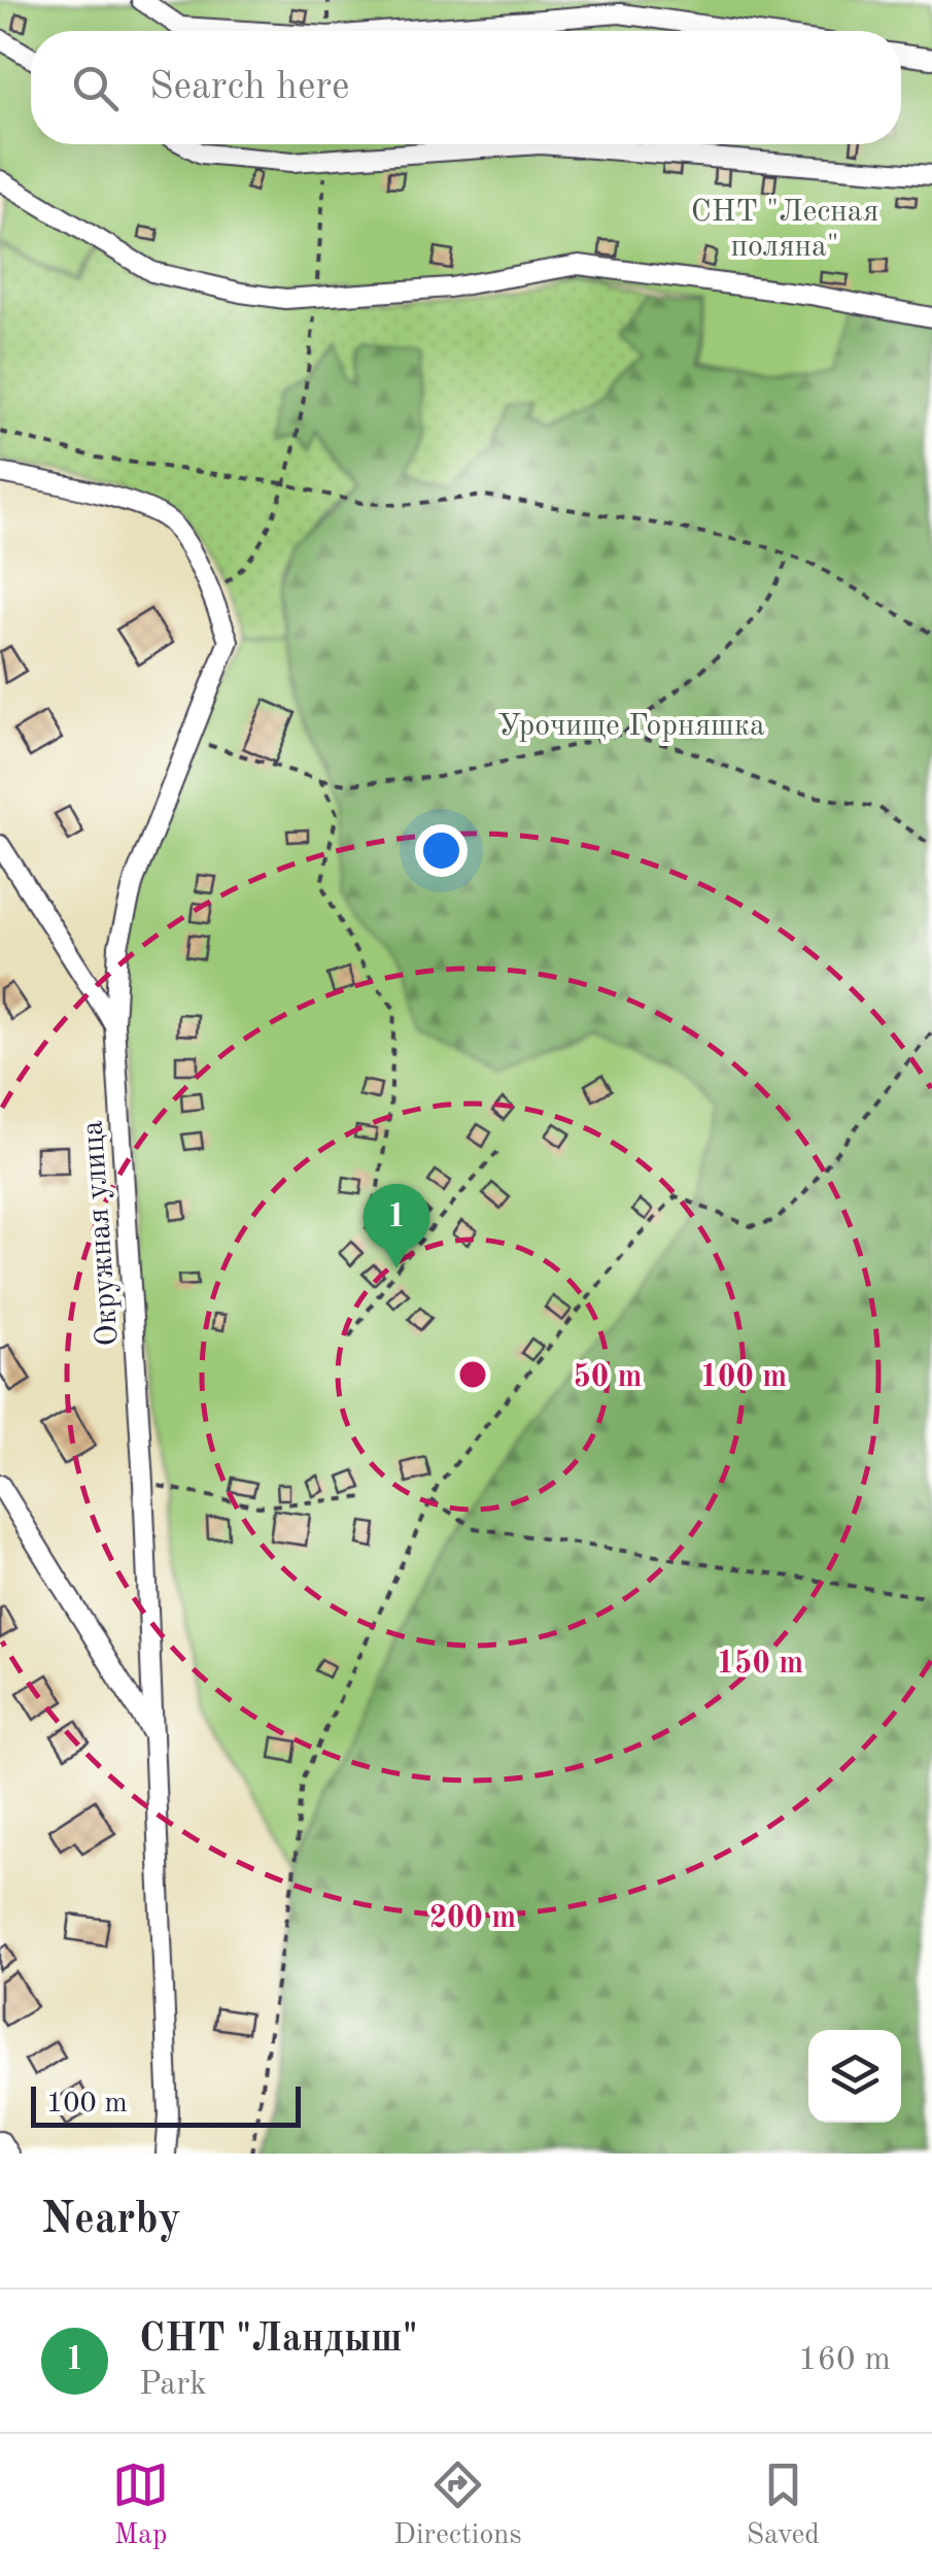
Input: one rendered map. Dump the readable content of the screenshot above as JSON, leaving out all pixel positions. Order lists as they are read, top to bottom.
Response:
{
  "streets": {
    "street": ["Окружная улица"]
  },
  "parks": ["СНТ \"Лесная поляна\"", "Урочище Горняшка"],
  "scale_bar": "100 m",
  "page": {
    "search": "Search here",
    "pins": "1",
    "scale": "100 m",
    "heading": "Nearby",
    "list": [
      {
        "mark": "1",
        "name": "СНТ \"Ландыш\"",
        "note": "Park",
        "value": "160 m"
      }
    ],
    "nav": ["Map", "Directions", "Saved"]
  },
  "rings": [
    "50 m",
    "100 m",
    "150 m",
    "200 m"
  ]
}
